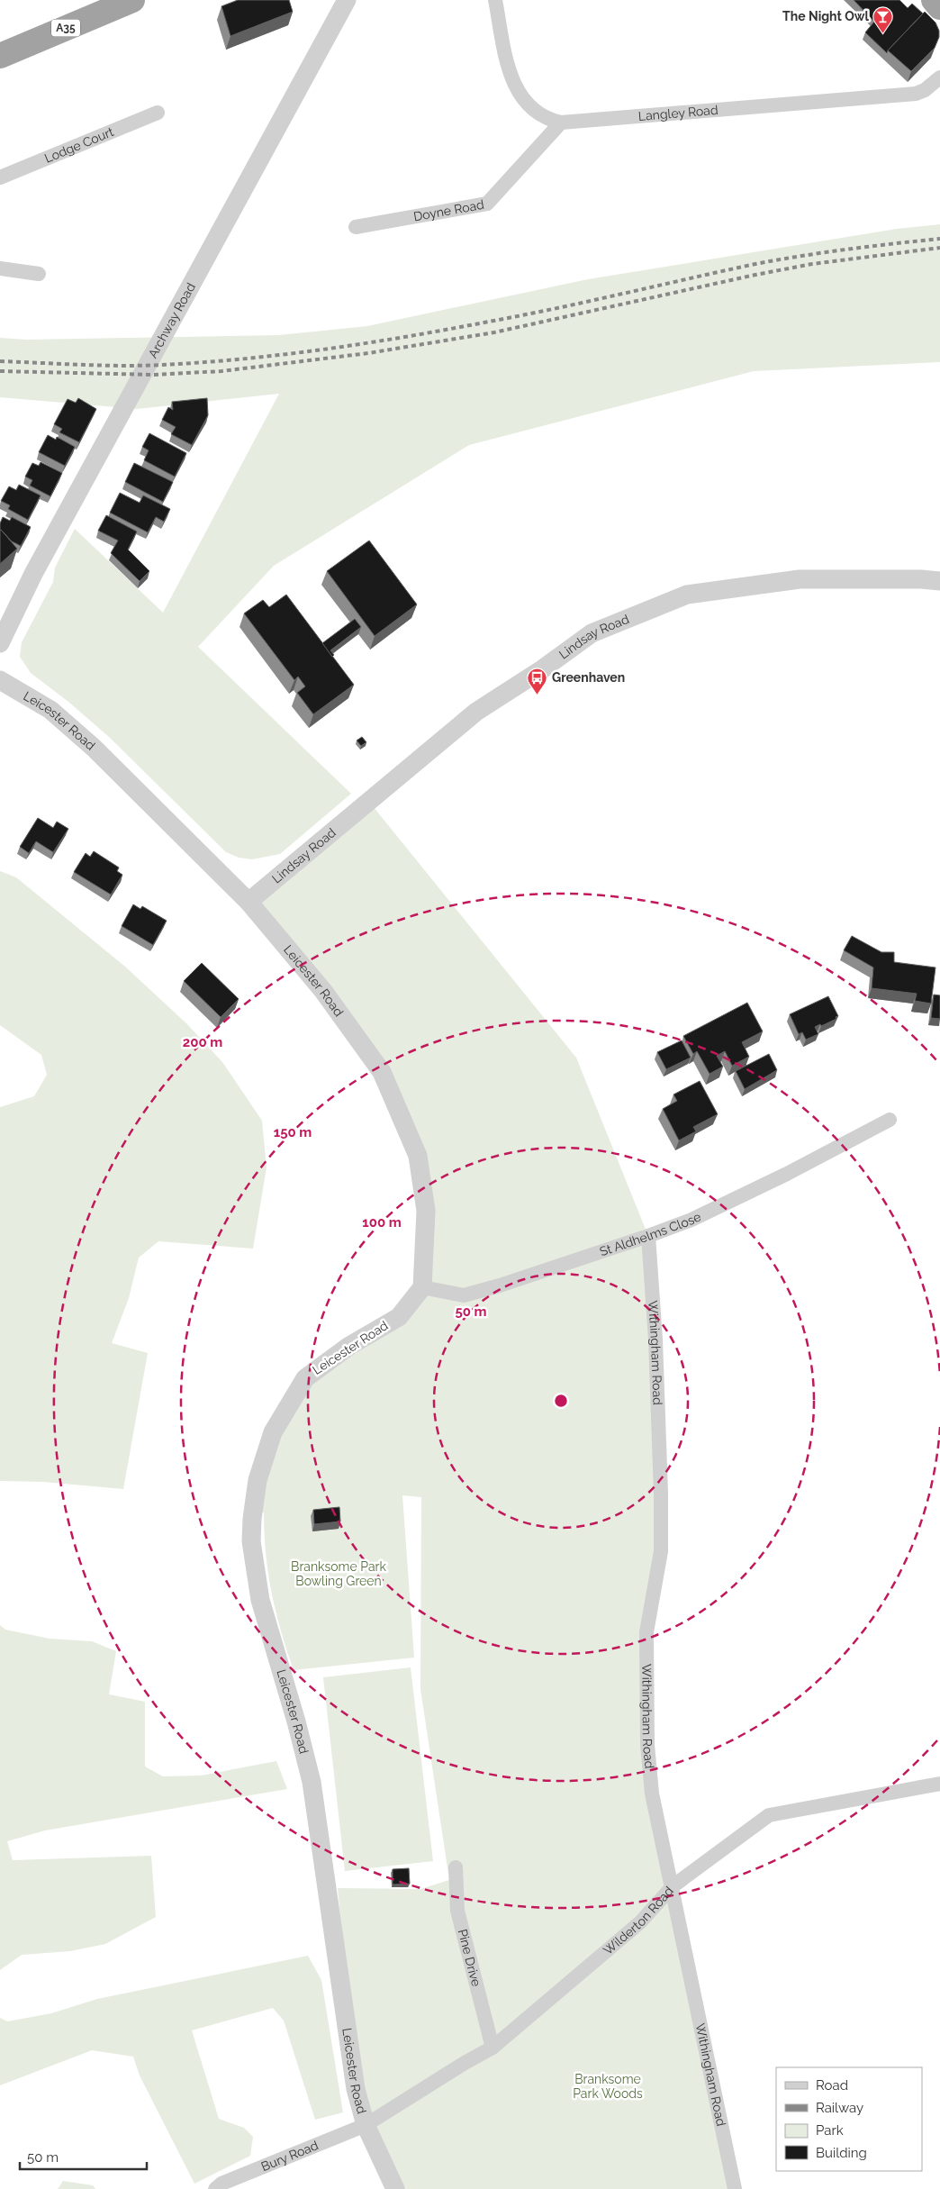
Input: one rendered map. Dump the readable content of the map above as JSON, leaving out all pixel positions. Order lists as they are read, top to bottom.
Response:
{
  "streets": {
    "highway": ["A35"],
    "street": [
      "Langley Road",
      "Lodge Court",
      "Doyne Road",
      "Archway Road",
      "Lindsay Road",
      "Leicester Road",
      "St Aldhelms Close",
      "Withingham Road",
      "Wilderton Road",
      "Pine Drive",
      "Bury Road"
    ]
  },
  "crossings": [
    ["Langley Road", "Doyne Road"],
    ["Lindsay Road", "Leicester Road"],
    ["Leicester Road", "St Aldhelms Close"],
    ["Leicester Road", "Wilderton Road"],
    ["Leicester Road", "Bury Road"],
    ["St Aldhelms Close", "Withingham Road"],
    ["Withingham Road", "Wilderton Road"],
    ["Wilderton Road", "Pine Drive"],
    ["Wilderton Road", "Bury Road"]
  ],
  "parks": ["Branksome Park Bowling Green", "Branksome Park Woods"],
  "places": {
    "bar": ["The Night Owl"],
    "bus stop": ["Greenhaven"]
  },
  "legend": [
    "Road",
    "Railway",
    "Park",
    "Building"
  ],
  "scale_bar": "50 m",
  "rings": [
    "200 m",
    "150 m",
    "100 m",
    "50 m"
  ]
}
